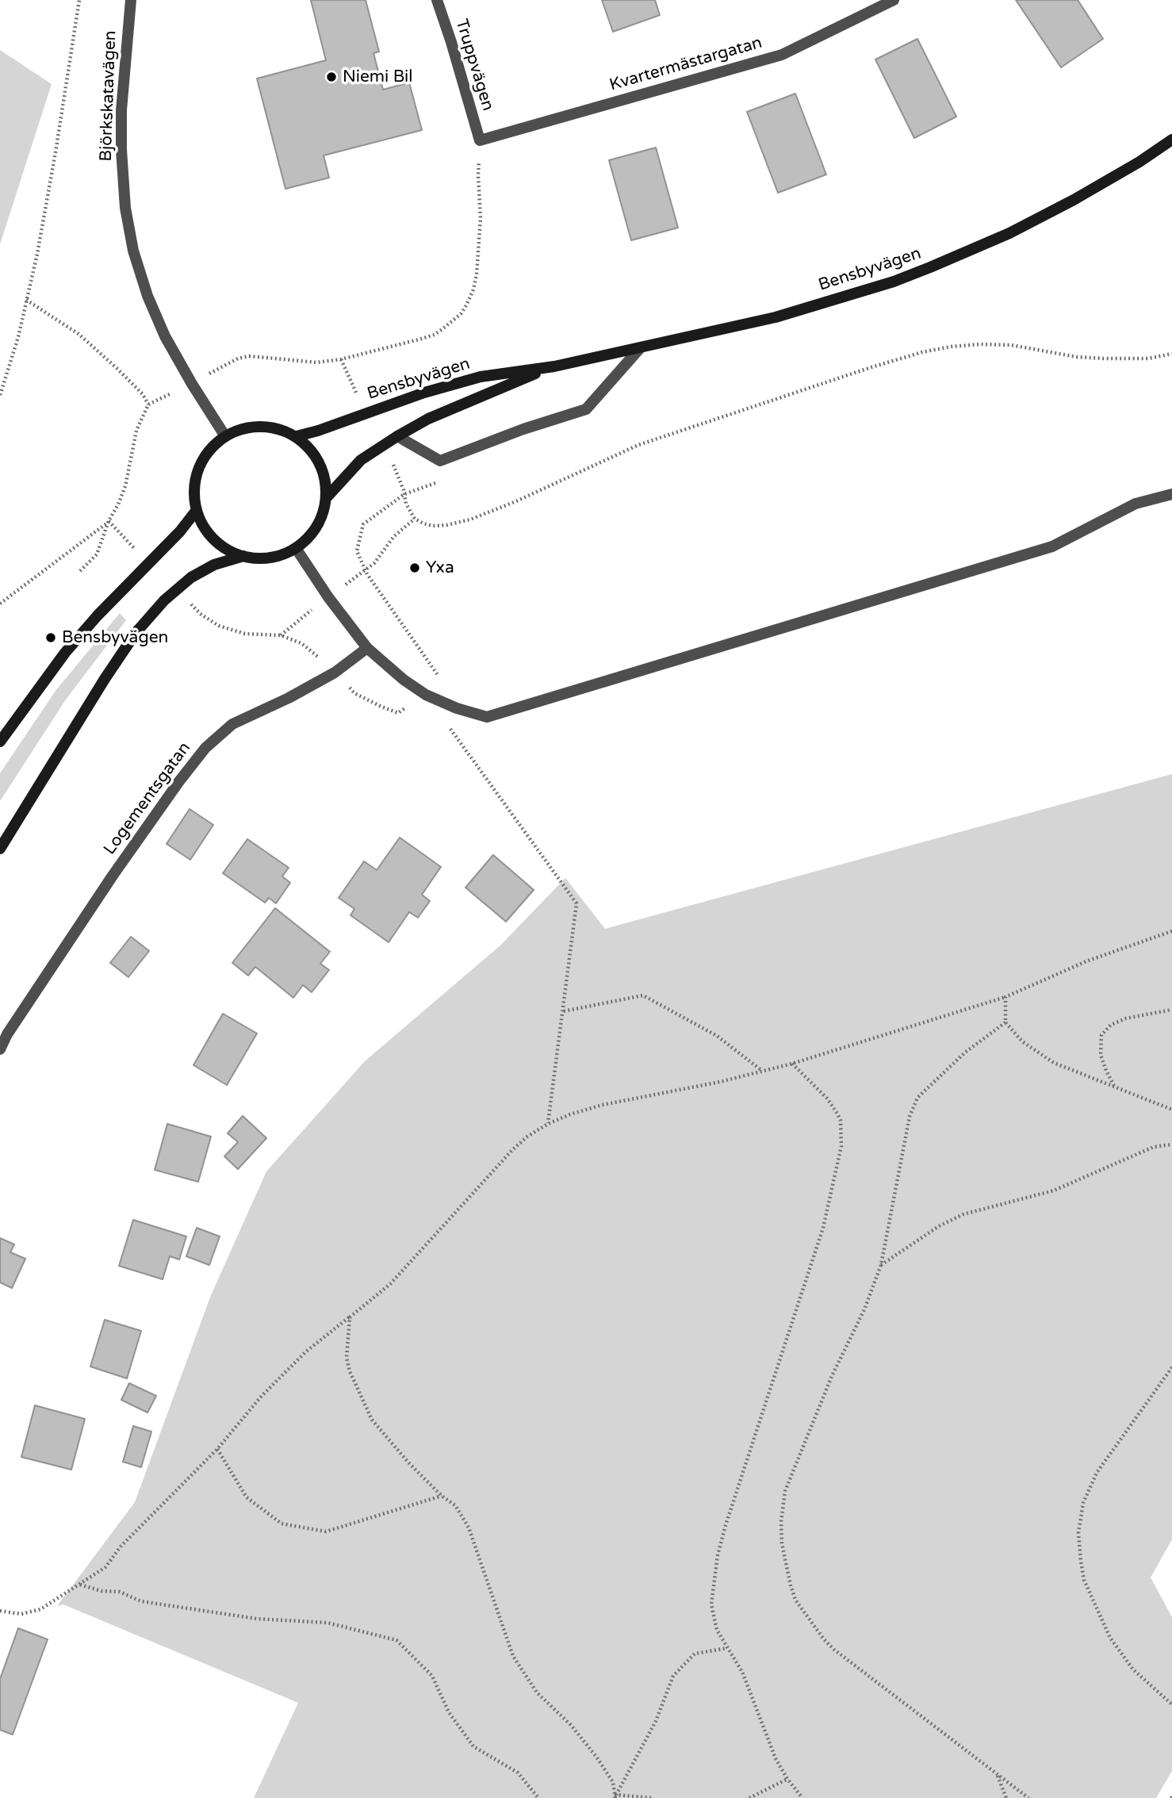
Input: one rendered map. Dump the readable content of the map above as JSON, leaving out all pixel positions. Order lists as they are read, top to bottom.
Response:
{
  "streets": {
    "main road": ["Bensbyvägen"],
    "street": [
      "Kvartermästargatan",
      "Truppvägen",
      "Björkskatavägen",
      "Logementsgatan"
    ]
  },
  "crossings": [
    ["Kvartermästargatan", "Truppvägen"],
    ["Björkskatavägen", "Bensbyvägen"]
  ],
  "places": ["Niemi Bil", "Yxa", "Bensbyvägen"]
}
